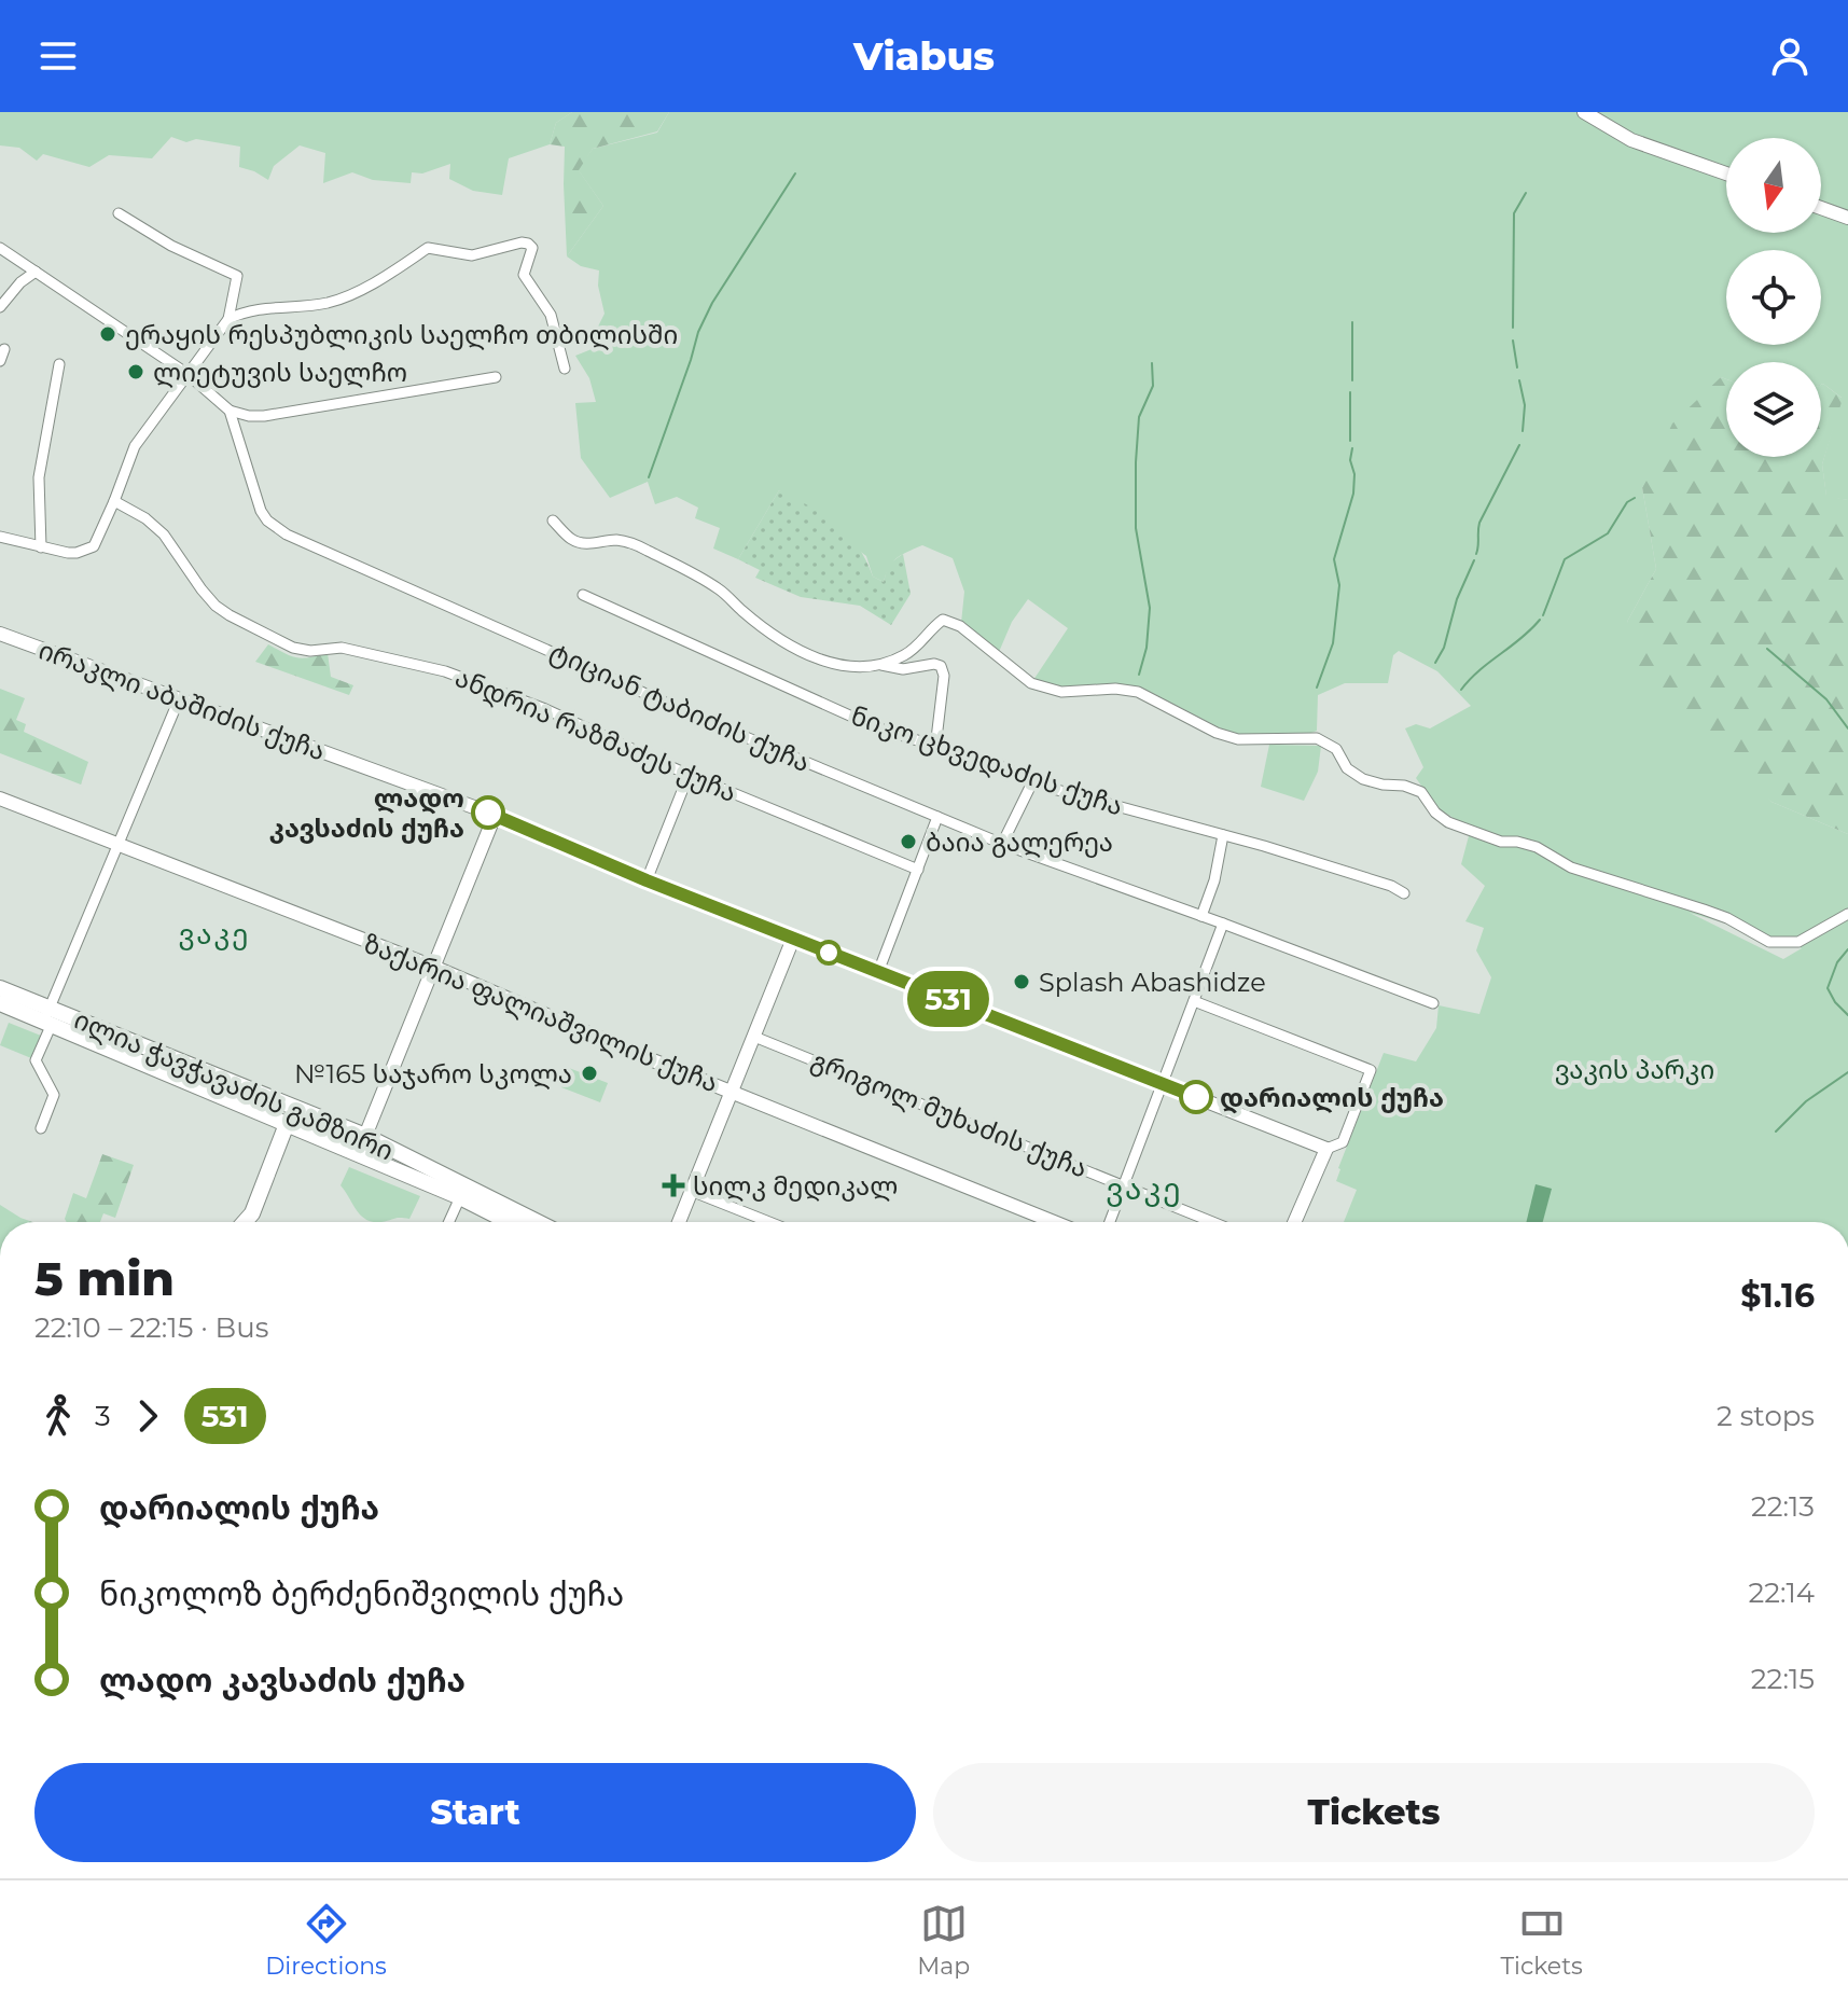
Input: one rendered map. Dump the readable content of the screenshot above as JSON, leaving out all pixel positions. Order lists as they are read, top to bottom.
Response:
{
  "streets": {
    "main road": ["ილია ჭავჭავაძის გამზირი"],
    "street": [
      "ირაკლი აბაშიძის ქუჩა",
      "ტიციან ტაბიძის ქუჩა",
      "ანდრია რაზმაძეს ქუჩა",
      "ნიკო ცხვედაძის ქუჩა",
      "ზაქარია ფალიაშვილის ქუჩა",
      "გრიგოლ მუხაძის ქუჩა"
    ]
  },
  "districts": ["ვაკე", "ვაკე"],
  "parks": ["ვაკის პარკი"],
  "places": {
    "other": [
      "ერაყის რესპუბლიკის საელჩო თბილისში",
      "ლიეტუვის საელჩო",
      "ლადო კავსაძის ქუჩა",
      "ბაია გალერეა",
      "Splash Abashidze",
      "№165 საჯარო სკოლა",
      "დარიალის ქუჩა"
    ],
    "health": ["სილკ მედიკალ"]
  },
  "lines": ["bus line 531"],
  "north": "bottom",
  "page": {
    "header": "Viabus",
    "on_map": "531",
    "heading": ["5 min", "22:10 – 22:15 · Bus", "$1.16"],
    "legs": ["3", "531", "2 stops"],
    "list": [
      {
        "name": "დარიალის ქუჩა",
        "value": "22:13"
      },
      {
        "name": "ნიკოლოზ ბერძენიშვილის ქუჩა",
        "value": "22:14"
      },
      {
        "name": "ლადო კავსაძის ქუჩა",
        "value": "22:15"
      }
    ],
    "buttons": ["Start", "Tickets"],
    "tabs": ["Directions", "Map", "Tickets"]
  }
}
